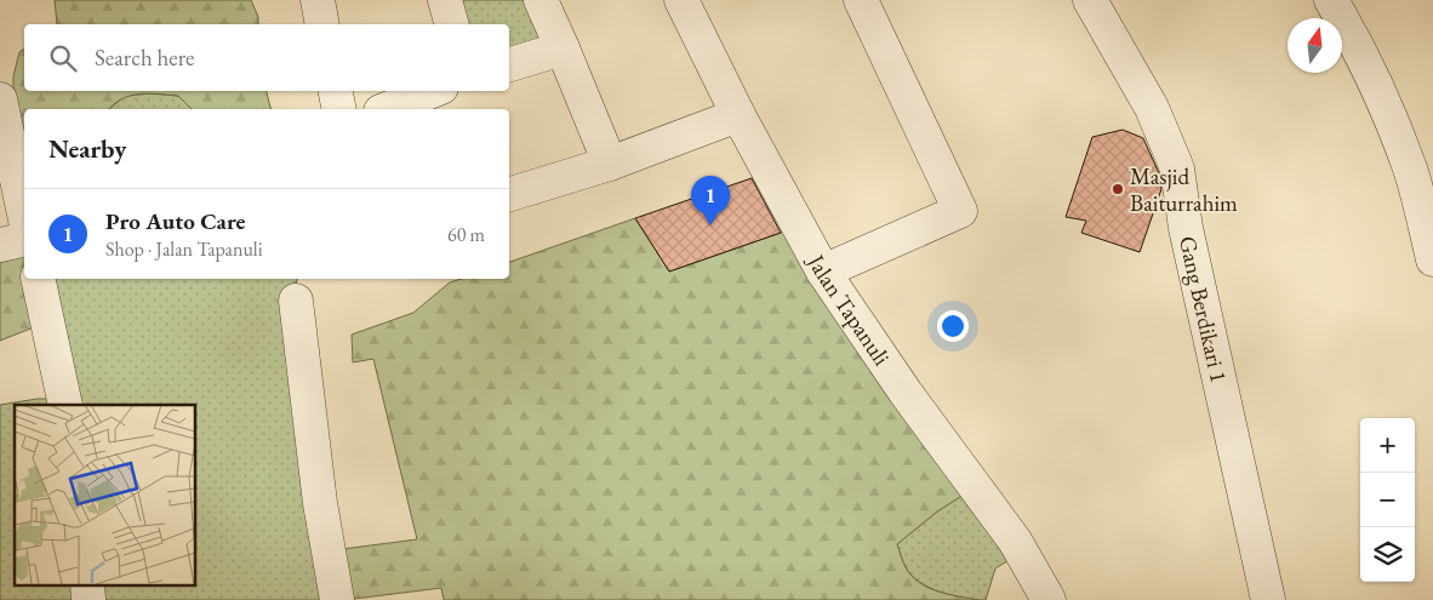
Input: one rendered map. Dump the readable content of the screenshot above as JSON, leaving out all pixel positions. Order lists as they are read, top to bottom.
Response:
{
  "streets": {
    "street": ["Jalan Tapanuli", "Gang Berdikari 1"]
  },
  "places": ["Masjid Baiturrahim"],
  "north": "top",
  "page": {
    "search": "Search here",
    "heading": "Nearby",
    "pins": "1",
    "list": [
      {
        "mark": "1",
        "name": "Pro Auto Care",
        "note": "Shop · Jalan Tapanuli",
        "value": "60 m"
      }
    ],
    "map_buttons": ["+", "−"]
  }
}
